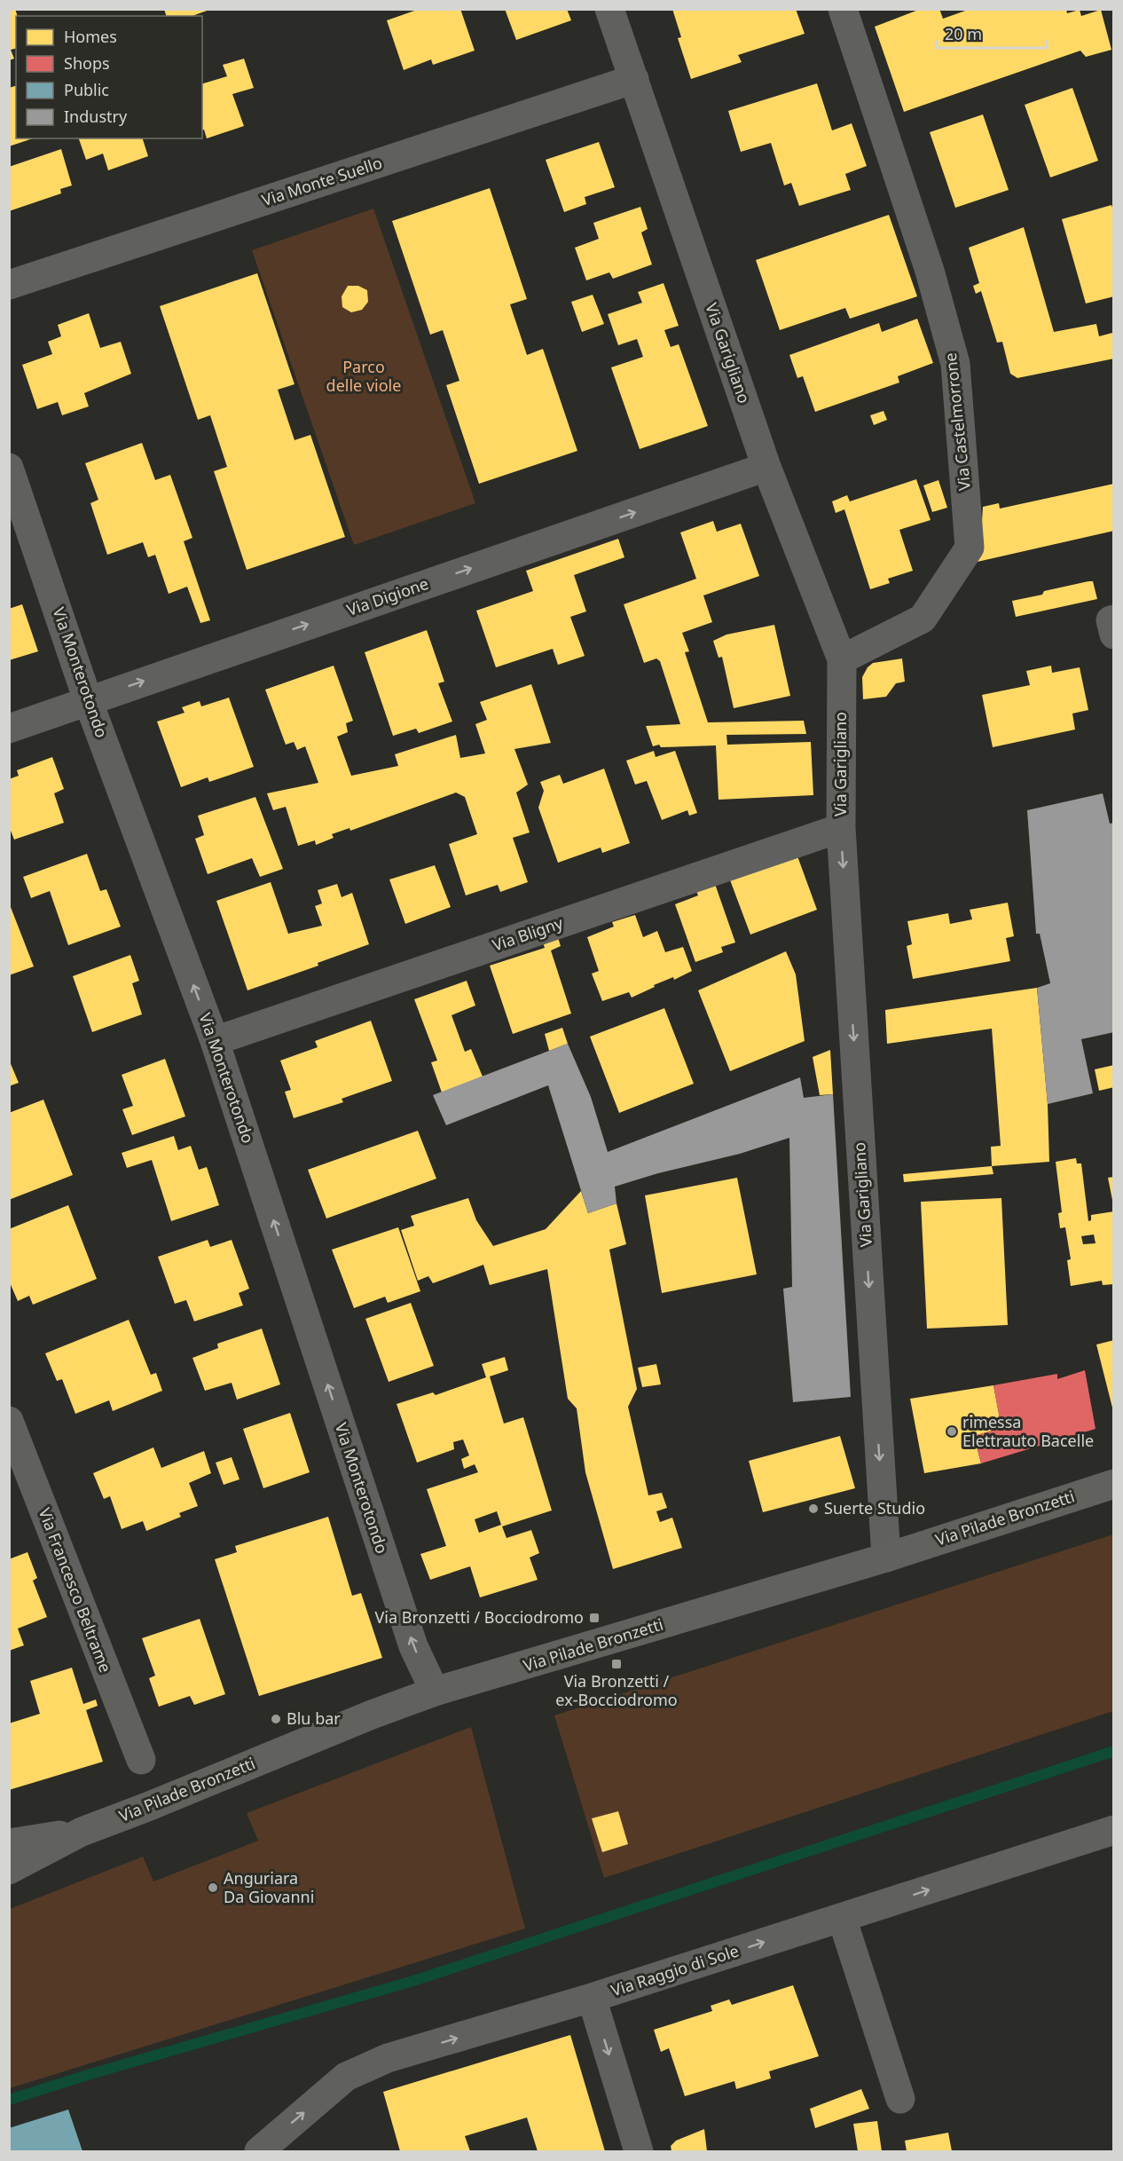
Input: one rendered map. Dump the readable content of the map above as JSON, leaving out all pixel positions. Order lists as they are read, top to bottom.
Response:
{
  "streets": {
    "main road": ["Via Pilade Bronzetti"],
    "street": [
      "Via Monte Suello",
      "Via Garigliano",
      "Via Castelmorrone",
      "Via Digione",
      "Via Monterotondo",
      "Via Bligny",
      "Via Francesco Beltrame",
      "Via Raggio di Sole"
    ]
  },
  "crossings": [
    ["Via Monte Suello", "Via Garigliano"],
    ["Via Garigliano", "Via Castelmorrone"],
    ["Via Garigliano", "Via Digione"],
    ["Via Garigliano", "Via Bligny"],
    ["Via Garigliano", "Via Pilade Bronzetti"],
    ["Via Digione", "Via Monterotondo"],
    ["Via Monterotondo", "Via Bligny"],
    ["Via Monterotondo", "Via Pilade Bronzetti"]
  ],
  "one_way": [
    "Via Garigliano",
    "Via Digione",
    "Via Monterotondo",
    "Via Raggio di Sole"
  ],
  "parks": ["Parco delle viole"],
  "places": {
    "other": [
      "rimessa Elettrauto Bacelle",
      "Suerte Studio",
      "Blu bar",
      "Anguriara Da Giovanni"
    ],
    "transit": ["Via Bronzetti / Bocciodromo", "Via Bronzetti / ex-Bocciodromo"]
  },
  "legend": [
    "Homes",
    "Shops",
    "Public",
    "Industry"
  ],
  "scale_bar": "20 m"
}
